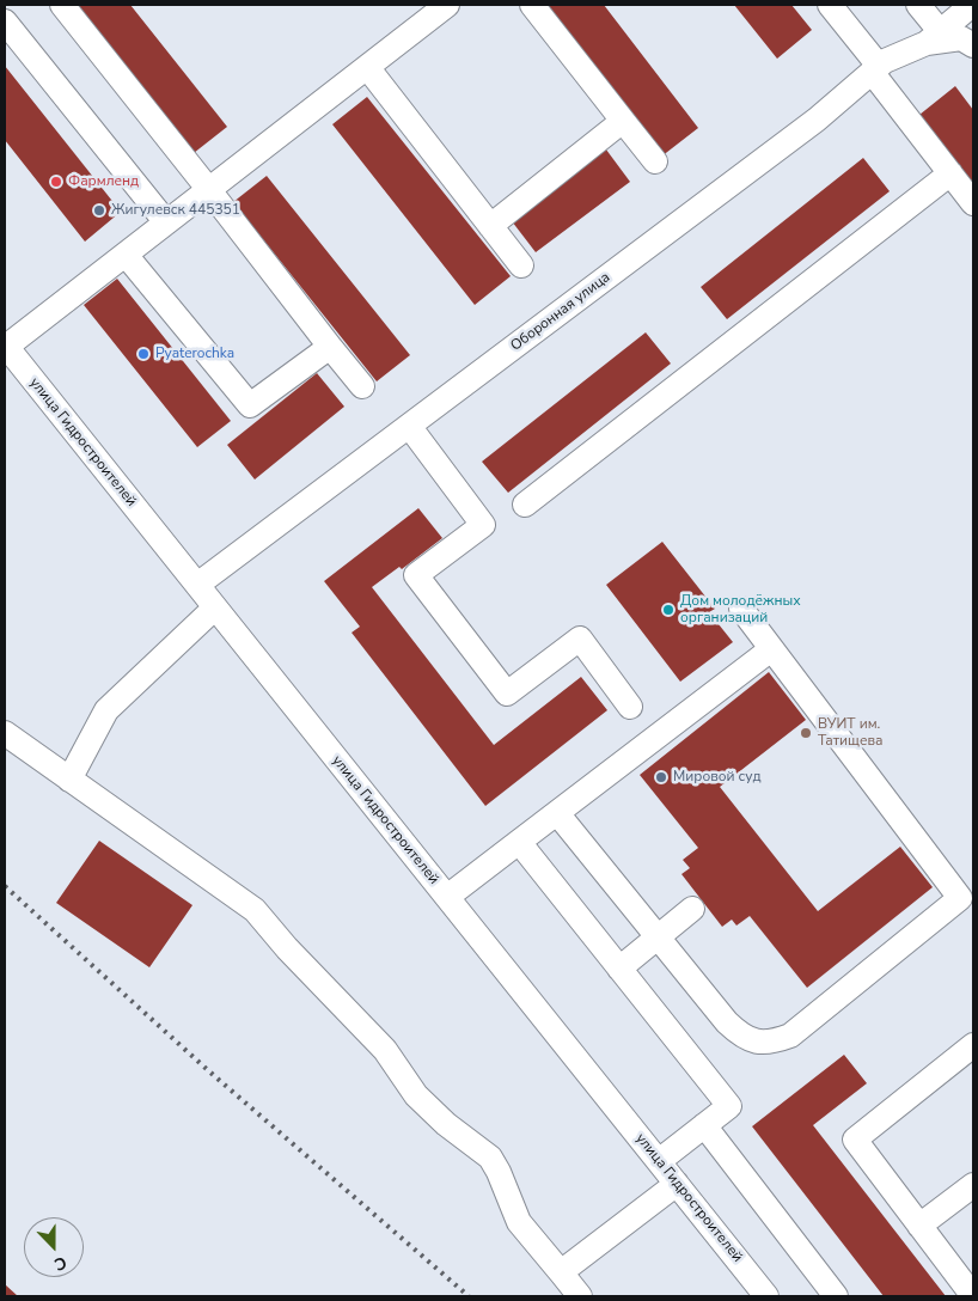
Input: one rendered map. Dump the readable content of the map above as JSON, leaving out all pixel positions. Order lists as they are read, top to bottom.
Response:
{
  "streets": {
    "street": ["Оборонная улица", "улица Гидростроителей"]
  },
  "crossings": [
    ["Оборонная улица", "улица Гидростроителей"]
  ],
  "places": [
    "Фармленд",
    "Жигулевск 445351",
    "Pyaterochka",
    "Дом молодёжных организаций",
    "ВУИТ им. Татищева",
    "Мировой суд"
  ],
  "north": "bottom"
}
